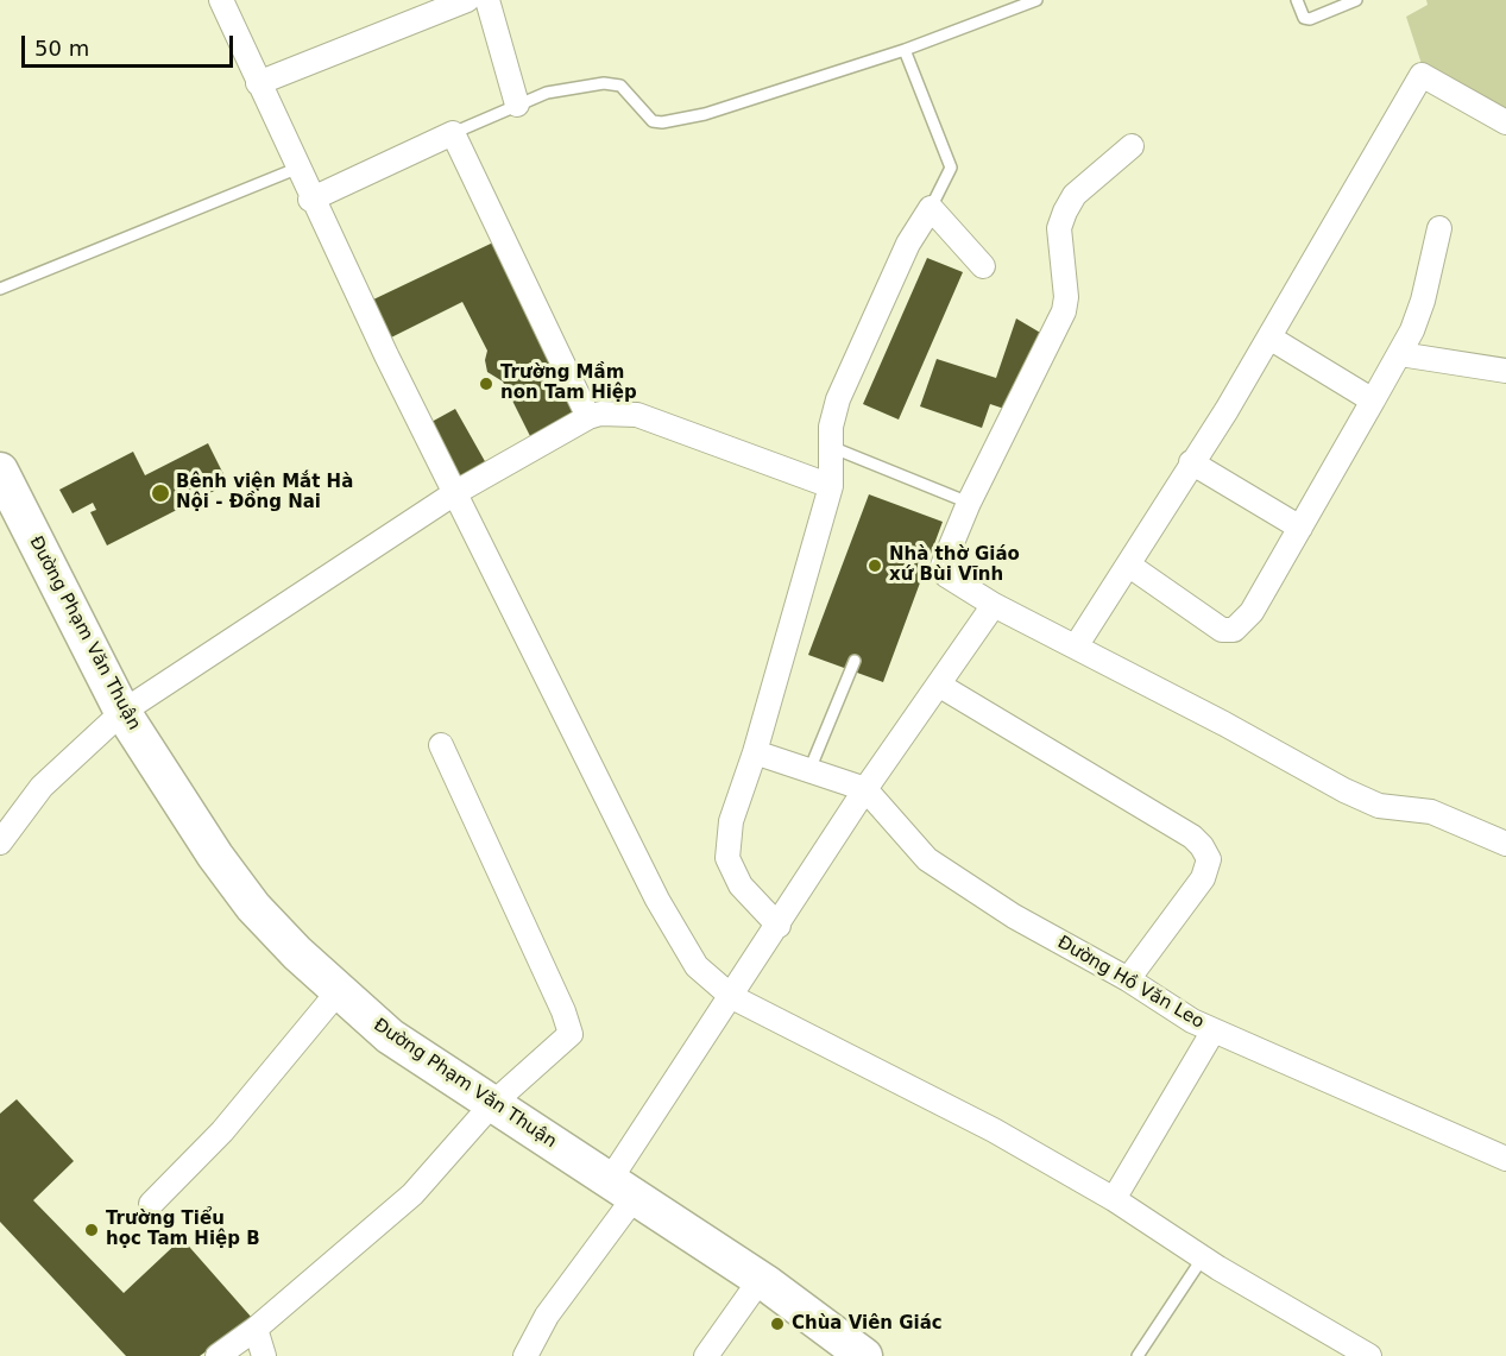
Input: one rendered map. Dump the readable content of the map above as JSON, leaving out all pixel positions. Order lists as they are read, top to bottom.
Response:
{
  "streets": {
    "main road": ["Đường Phạm Văn Thuận"],
    "street": ["Đường Hồ Văn Leo"]
  },
  "places": [
    "Trường Mầm non Tam Hiệp",
    "Bệnh viện Mắt Hà Nội - Đồng Nai",
    "Nhà thờ Giáo xứ Bùi Vĩnh",
    "Trường Tiểu học Tam Hiệp B",
    "Chùa Viên Giác"
  ],
  "scale_bar": "50 m"
}
